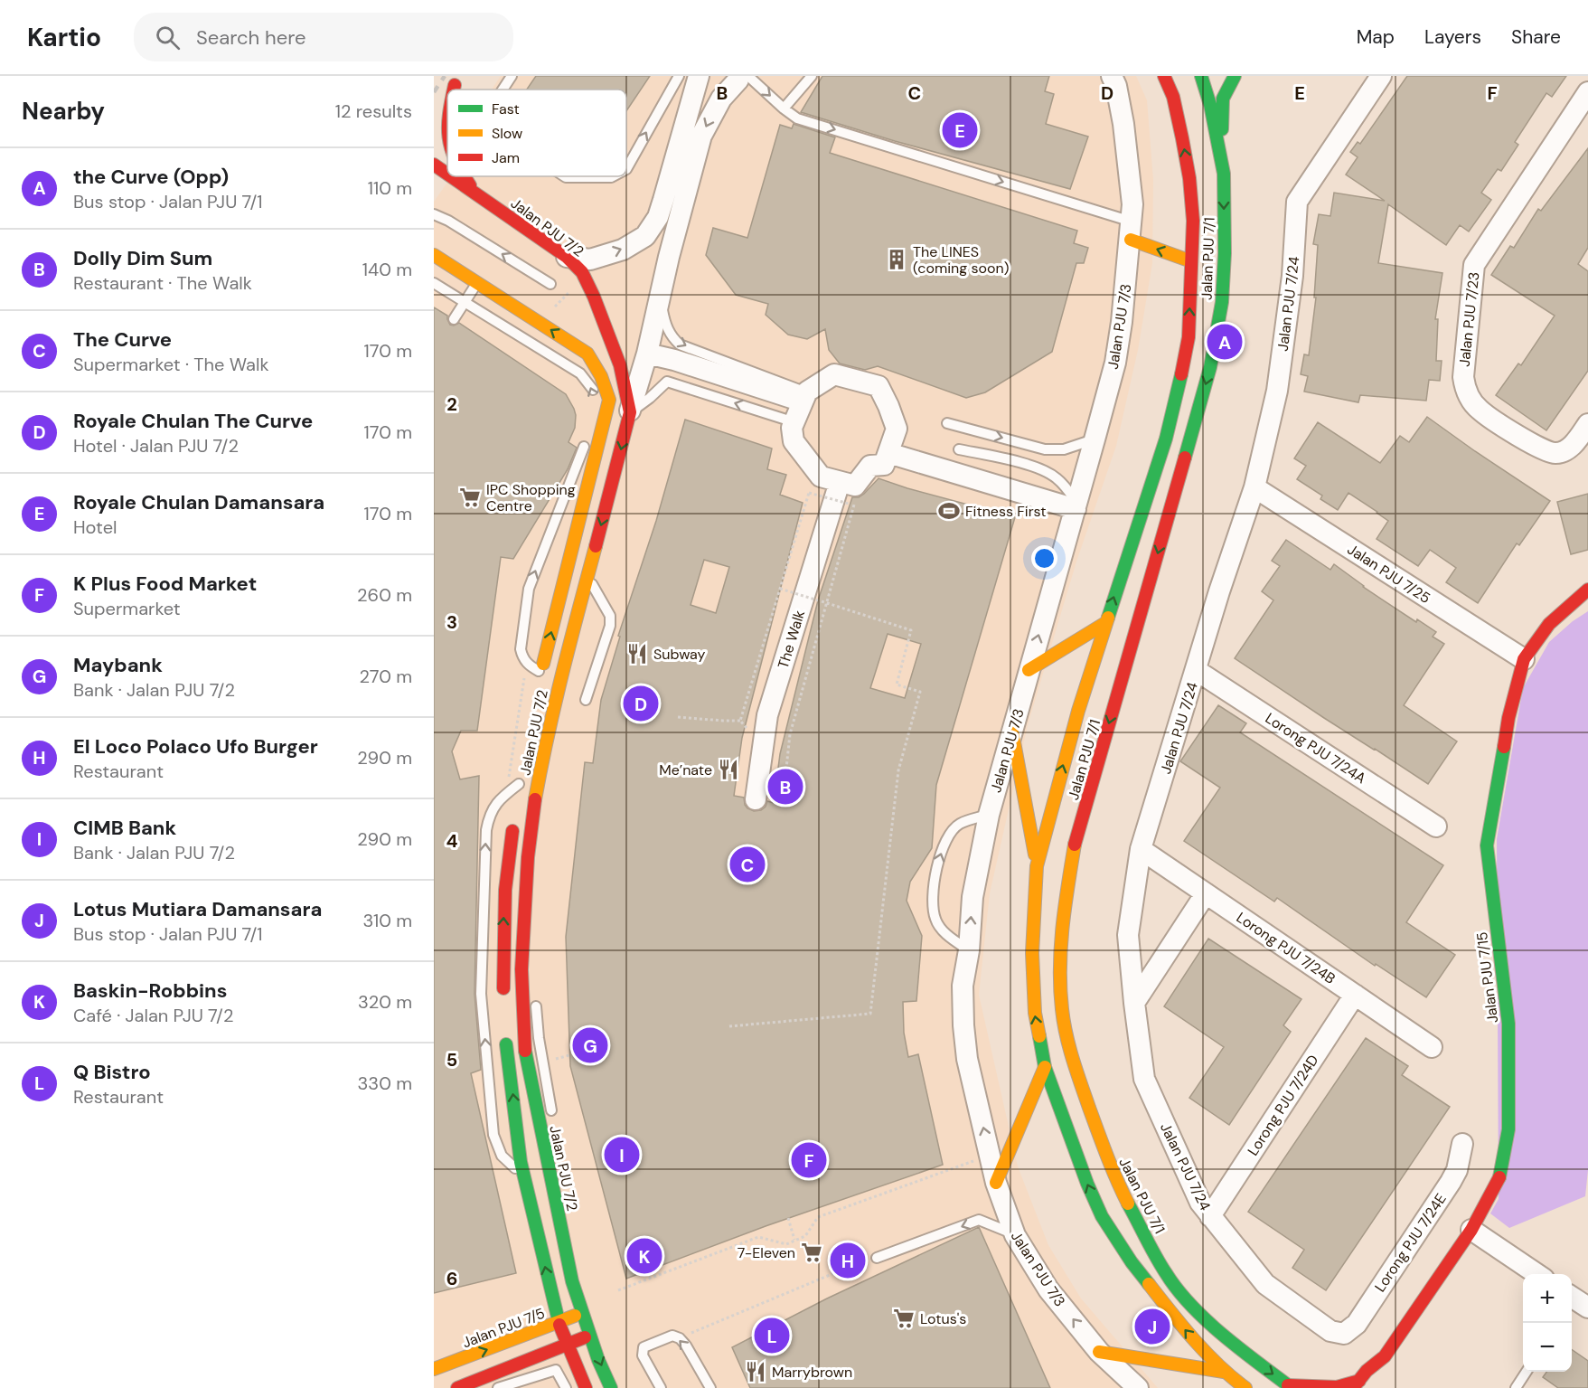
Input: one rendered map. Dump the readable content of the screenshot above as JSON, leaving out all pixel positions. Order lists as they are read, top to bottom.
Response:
{
  "streets": {
    "street": [
      "Jalan PJU 7/2",
      "Jalan PJU 7/1",
      "Jalan PJU 7/24",
      "Jalan PJU 7/23",
      "Jalan PJU 7/3",
      "Jalan PJU 7/25",
      "The Walk",
      "Lorong PJU 7/24A",
      "Lorong PJU 7/24B",
      "Jalan PJU 7/15",
      "Lorong PJU 7/24D",
      "Lorong PJU 7/24E",
      "Jalan PJU 7/5"
    ]
  },
  "crossings": [
    ["Jalan PJU 7/2", "Jalan PJU 7/5"],
    ["Jalan PJU 7/24", "Jalan PJU 7/25"],
    ["Jalan PJU 7/24", "Lorong PJU 7/24A"],
    ["Jalan PJU 7/24", "Lorong PJU 7/24B"],
    ["Jalan PJU 7/24", "Lorong PJU 7/24D"],
    ["Jalan PJU 7/24", "Lorong PJU 7/24E"],
    ["Jalan PJU 7/25", "Jalan PJU 7/15"],
    ["Lorong PJU 7/24B", "Lorong PJU 7/24D"]
  ],
  "one_way": ["Jalan PJU 7/3"],
  "places": {
    "building": ["The LINES (coming soon)"],
    "supermarket": ["IPC Shopping Centre", "7-Eleven", "Lotus's"],
    "sports": ["Fitness First"],
    "restaurant": ["Subway", "Me’nate", "Marrybrown"]
  },
  "legend": ["Fast", "Slow", "Jam"],
  "page": {
    "header": "Kartio",
    "search": "Search here",
    "nav": ["Map", "Layers", "Share"],
    "heading": ["Nearby", "12 results"],
    "pins": [
      "E",
      "A",
      "D",
      "B",
      "C",
      "G",
      "I",
      "F",
      "K",
      "H",
      "J",
      "L"
    ],
    "list": [
      {
        "mark": "A",
        "name": "the Curve (Opp)",
        "note": "Bus stop · Jalan PJU 7/1",
        "value": "110 m"
      },
      {
        "mark": "B",
        "name": "Dolly Dim Sum",
        "note": "Restaurant · The Walk",
        "value": "140 m"
      },
      {
        "mark": "C",
        "name": "The Curve",
        "note": "Supermarket · The Walk",
        "value": "170 m"
      },
      {
        "mark": "D",
        "name": "Royale Chulan The Curve",
        "note": "Hotel · Jalan PJU 7/2",
        "value": "170 m"
      },
      {
        "mark": "E",
        "name": "Royale Chulan Damansara",
        "note": "Hotel",
        "value": "170 m"
      },
      {
        "mark": "F",
        "name": "K Plus Food Market",
        "note": "Supermarket",
        "value": "260 m"
      },
      {
        "mark": "G",
        "name": "Maybank",
        "note": "Bank · Jalan PJU 7/2",
        "value": "270 m"
      },
      {
        "mark": "H",
        "name": "El Loco Polaco Ufo Burger",
        "note": "Restaurant",
        "value": "290 m"
      },
      {
        "mark": "I",
        "name": "CIMB Bank",
        "note": "Bank · Jalan PJU 7/2",
        "value": "290 m"
      },
      {
        "mark": "J",
        "name": "Lotus Mutiara Damansara",
        "note": "Bus stop · Jalan PJU 7/1",
        "value": "310 m"
      },
      {
        "mark": "K",
        "name": "Baskin-Robbins",
        "note": "Café · Jalan PJU 7/2",
        "value": "320 m"
      },
      {
        "mark": "L",
        "name": "Q Bistro",
        "note": "Restaurant",
        "value": "330 m"
      }
    ],
    "map_buttons": ["+", "−"]
  },
  "grid": {
    "columns": [
      "B",
      "C",
      "D",
      "E",
      "F"
    ],
    "rows": [
      "2",
      "3",
      "4",
      "5",
      "6"
    ]
  }
}
